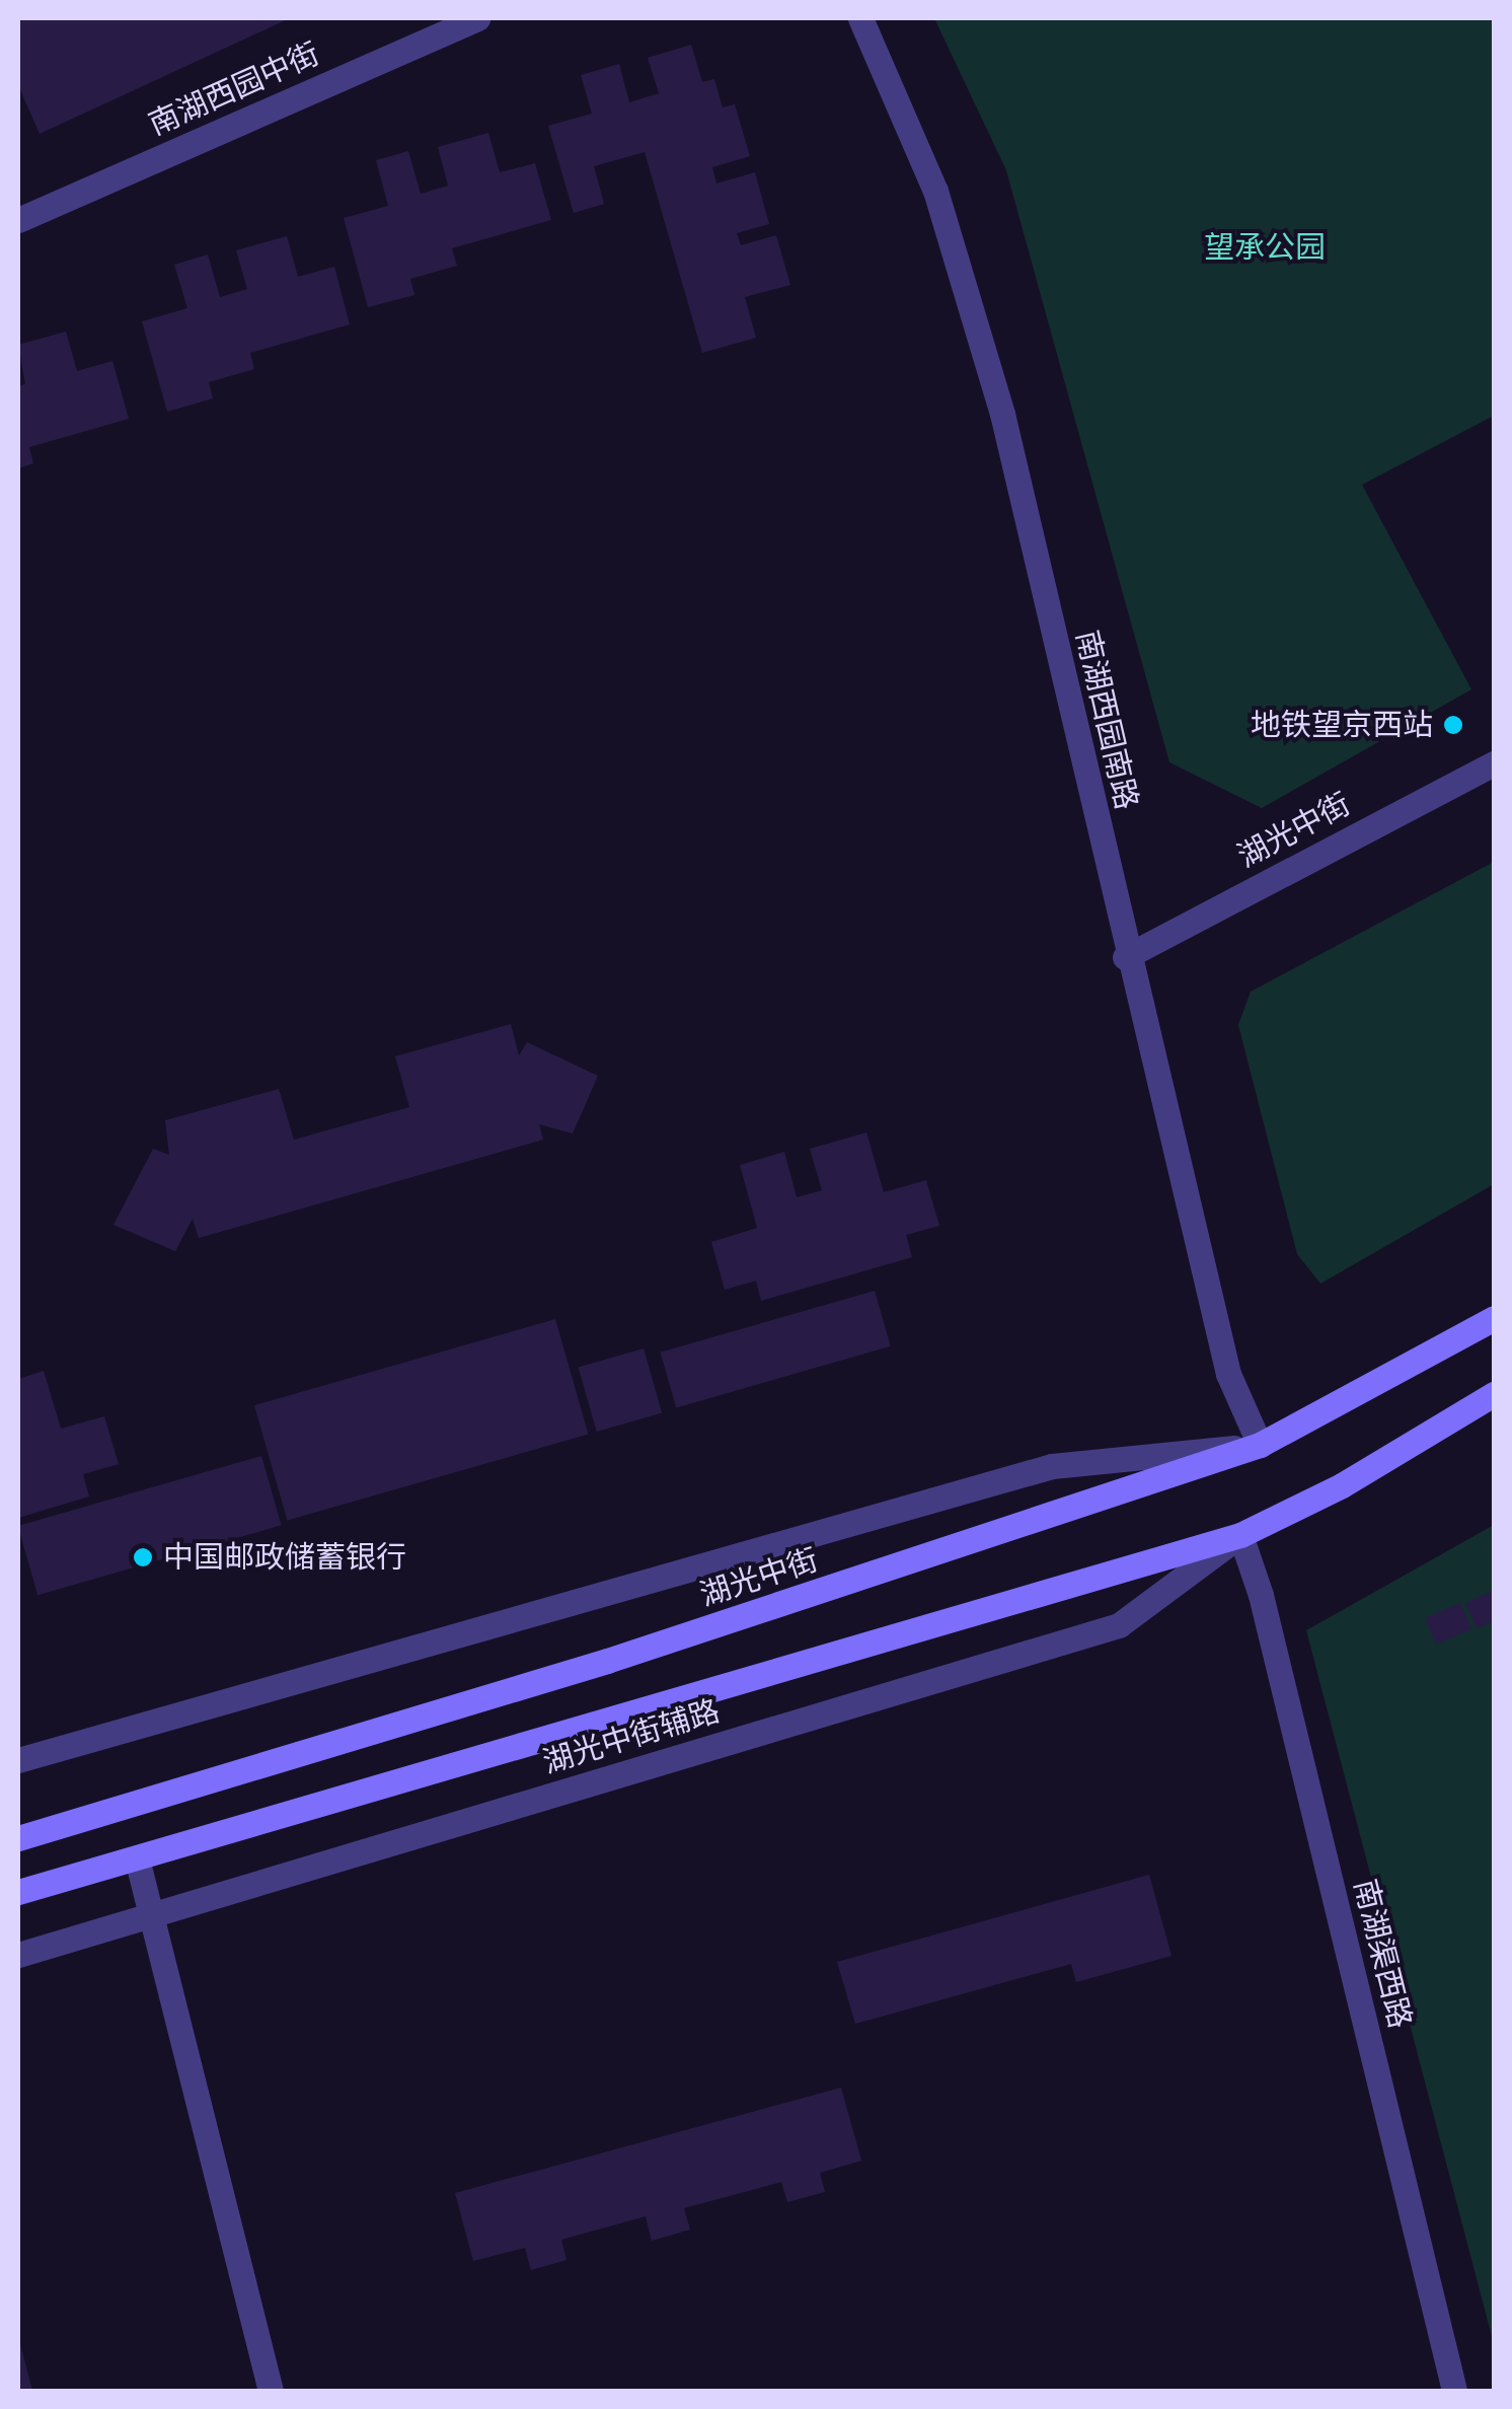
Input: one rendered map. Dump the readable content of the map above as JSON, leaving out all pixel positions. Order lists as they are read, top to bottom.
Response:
{
  "streets": {
    "main road": ["湖光中街"],
    "street": [
      "南湖西园中街",
      "南湖西园南路",
      "湖光中街辅路",
      "南湖渠西路"
    ]
  },
  "crossings": [
    ["南湖西园南路", "湖光中街"],
    ["湖光中街辅路", "南湖渠西路"]
  ],
  "parks": ["望承公园"],
  "places": ["地铁望京西站", "中国邮政储蓄银行"]
}
